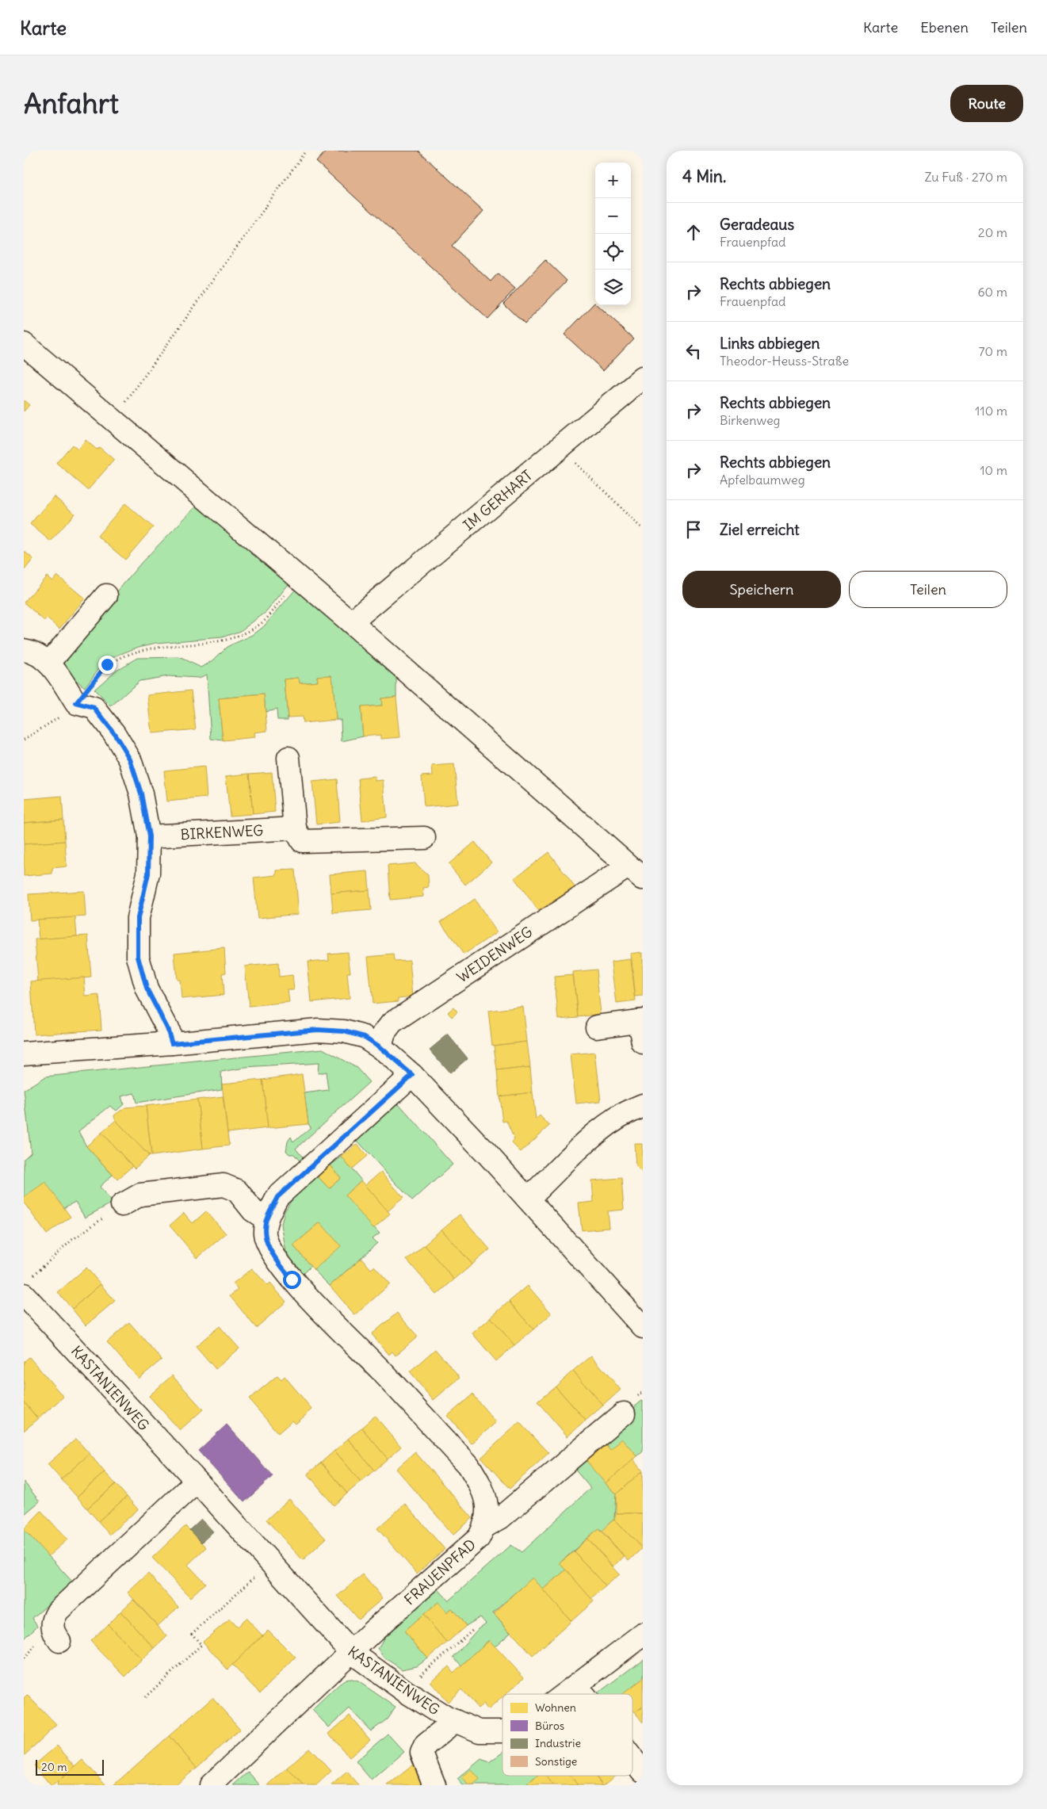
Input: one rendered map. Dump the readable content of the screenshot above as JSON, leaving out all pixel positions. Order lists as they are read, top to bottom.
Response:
{
  "streets": {
    "street": [
      "IM GERHART",
      "BIRKENWEG",
      "WEIDENWEG",
      "KASTANIENWEG",
      "FRAUENPFAD"
    ]
  },
  "crossings": [
    ["KASTANIENWEG", "FRAUENPFAD"]
  ],
  "legend": [
    "Wohnen",
    "Büros",
    "Industrie",
    "Sonstige"
  ],
  "scale_bar": "20 m",
  "page": {
    "header": "Karte",
    "nav": ["Karte", "Ebenen", "Teilen"],
    "buttons": [
      "Route",
      ["Speichern", "Teilen"]
    ],
    "title": "Anfahrt",
    "heading": ["4 Min.", "Zu Fuß · 270 m"],
    "map_buttons": ["+", "−"],
    "list": [
      ["Geradeaus", "Frauenpfad", "20 m"],
      ["Rechts abbiegen", "Frauenpfad", "60 m"],
      ["Links abbiegen", "Theodor-Heuss-Straße", "70 m"],
      ["Rechts abbiegen", "Birkenweg", "110 m"],
      ["Rechts abbiegen", "Apfelbaumweg", "10 m"],
      "Ziel erreicht"
    ],
    "scale": "20 m"
  }
}
